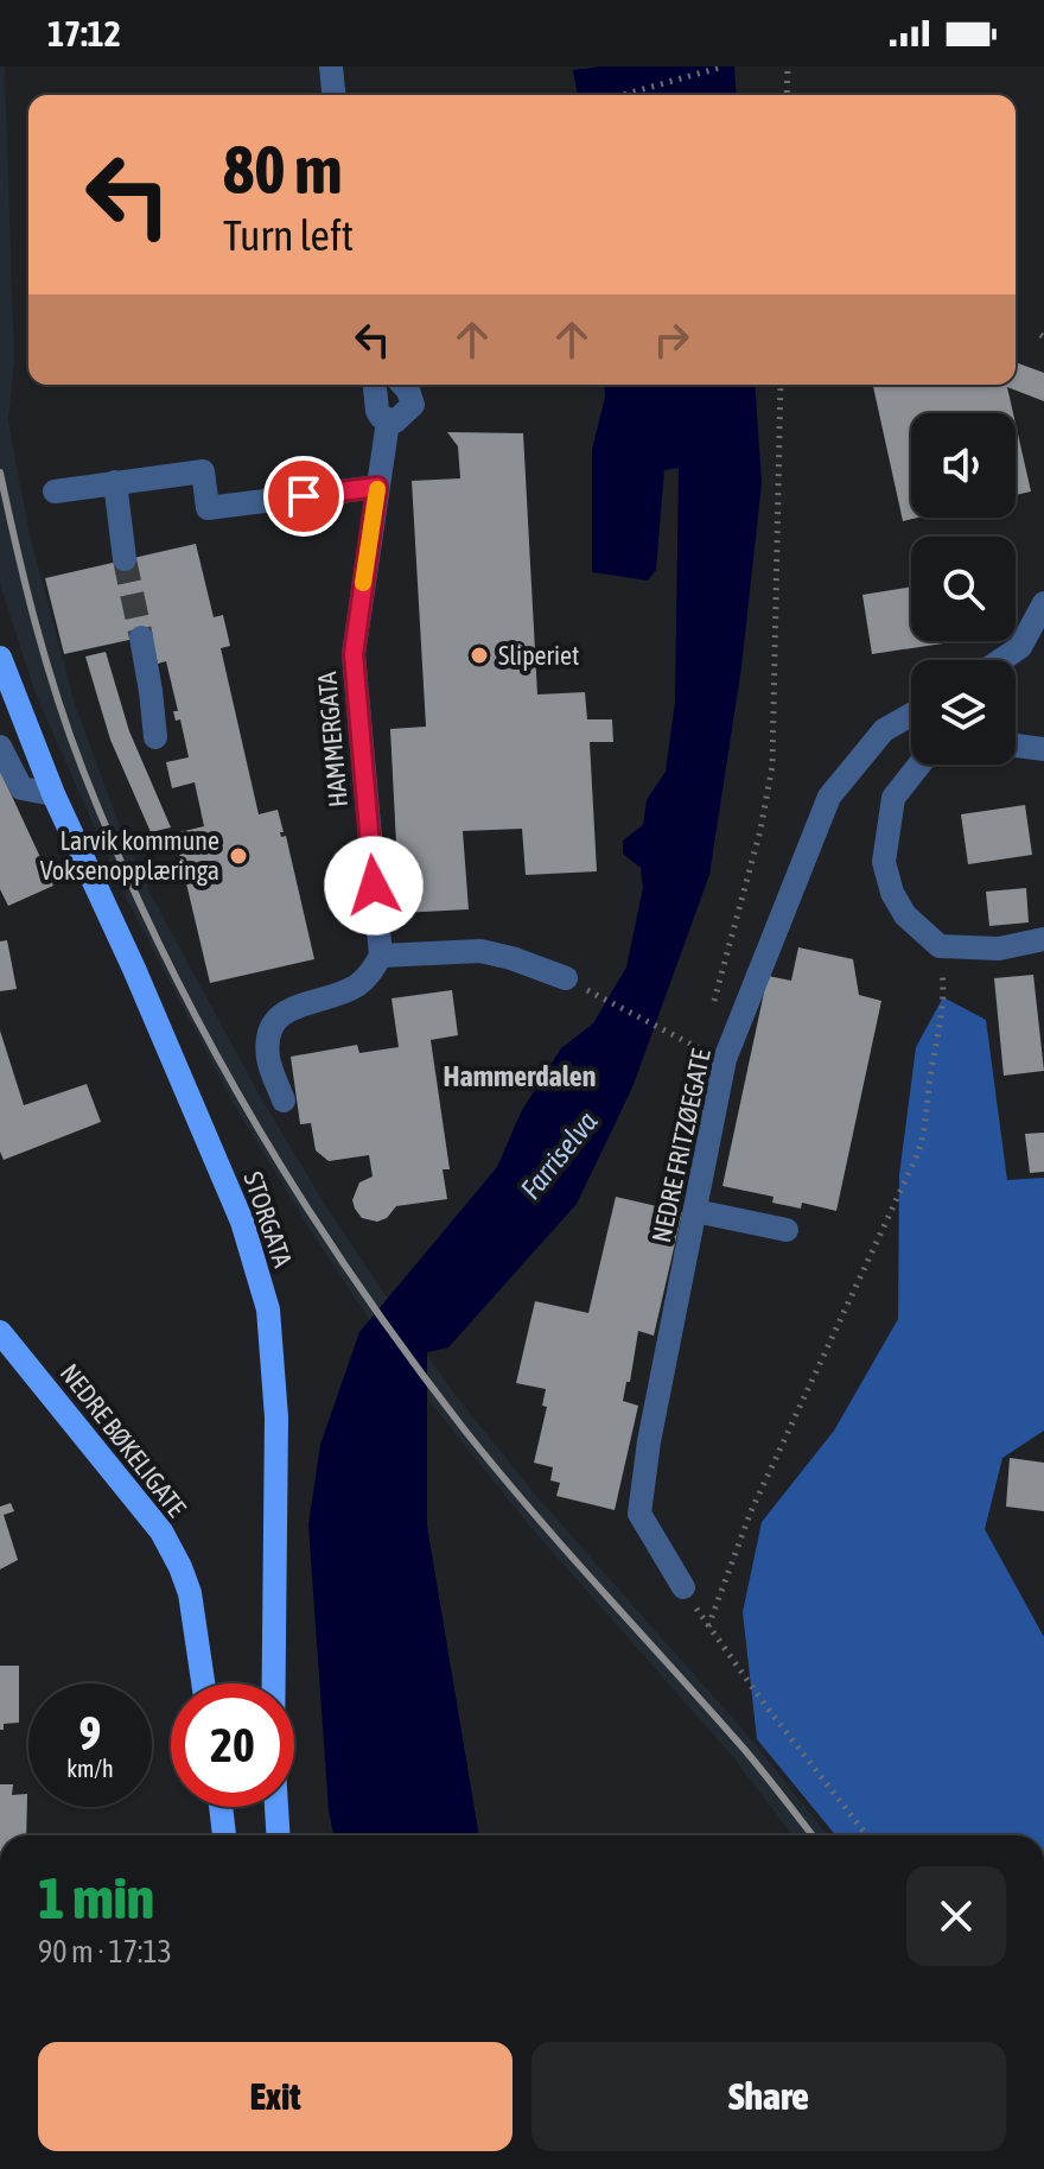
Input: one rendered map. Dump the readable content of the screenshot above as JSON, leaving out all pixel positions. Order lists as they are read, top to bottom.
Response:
{
  "streets": {
    "main road": ["STORGATA", "NEDRE BØKELIGATE"],
    "street": ["HAMMERGATA", "NEDRE FRITZØEGATE"]
  },
  "districts": ["Hammerdalen"],
  "water": ["Farriselva"],
  "places": ["Sliperiet", "Larvik kommune Voksenopplæringa"],
  "page": {
    "status": "17:12",
    "turn": ["80 m", "Turn left"],
    "speed": "9 km/h",
    "limit": "20",
    "heading": ["1 min", "90 m · 17:13"],
    "buttons": ["Exit", "Share"]
  }
}
